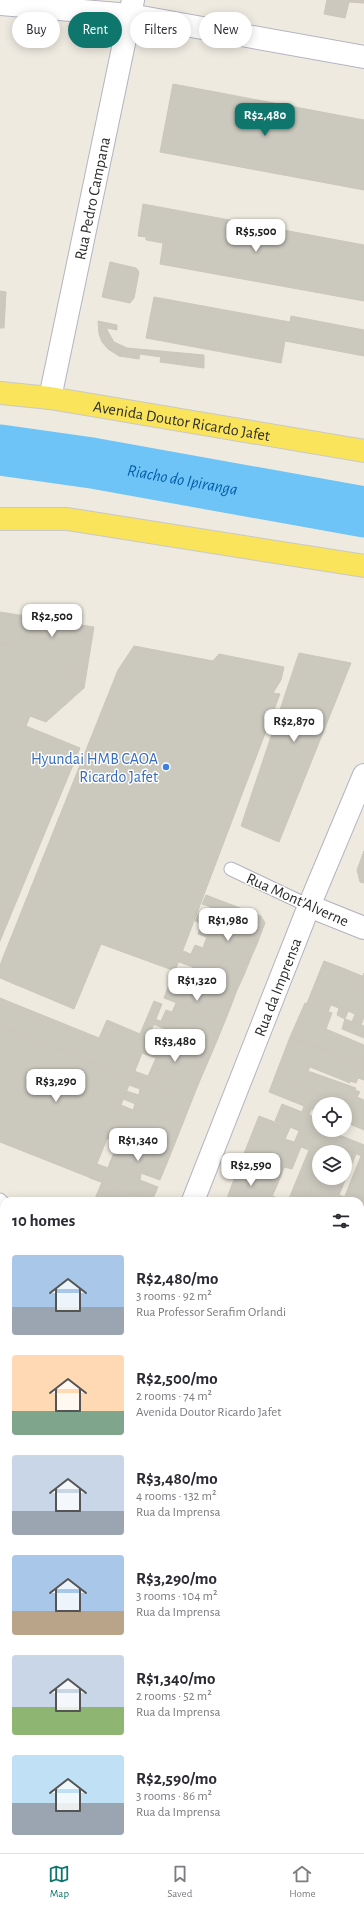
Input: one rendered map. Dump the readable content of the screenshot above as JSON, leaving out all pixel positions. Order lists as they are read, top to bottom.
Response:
{
  "streets": {
    "main road": ["Avenida Doutor Ricardo Jafet"],
    "street": ["Rua Pedro Campana", "Rua Mont'Alverne", "Rua da Imprensa"]
  },
  "crossings": [
    ["Rua Pedro Campana", "Avenida Doutor Ricardo Jafet"],
    ["Rua Mont'Alverne", "Rua da Imprensa"]
  ],
  "water": ["Riacho do Ipiranga"],
  "places": ["Hyundai HMB CAOA Ricardo Jafet"],
  "page": {
    "chip": [
      "Buy",
      "Rent",
      "Filters",
      "New"
    ],
    "price": [
      "R$2,480",
      "R$5,500",
      "R$2,500",
      "R$2,870",
      "R$1,980",
      "R$1,320",
      "R$3,480",
      "R$3,290",
      "R$1,340",
      "R$2,590"
    ],
    "heading": "10 homes",
    "list": [
      {
        "name": "R$2,480/mo",
        "note": "3 rooms · 92 m² · Rua Professor Serafim Orlandi"
      },
      {
        "name": "R$2,500/mo",
        "note": "2 rooms · 74 m² · Avenida Doutor Ricardo Jafet"
      },
      {
        "name": "R$3,480/mo",
        "note": "4 rooms · 132 m² · Rua da Imprensa"
      },
      {
        "name": "R$3,290/mo",
        "note": "3 rooms · 104 m² · Rua da Imprensa"
      },
      {
        "name": "R$1,340/mo",
        "note": "2 rooms · 52 m² · Rua da Imprensa"
      },
      {
        "name": "R$2,590/mo",
        "note": "3 rooms · 86 m² · Rua da Imprensa"
      }
    ],
    "tabs": ["Map", "Saved", "Home"]
  }
}
